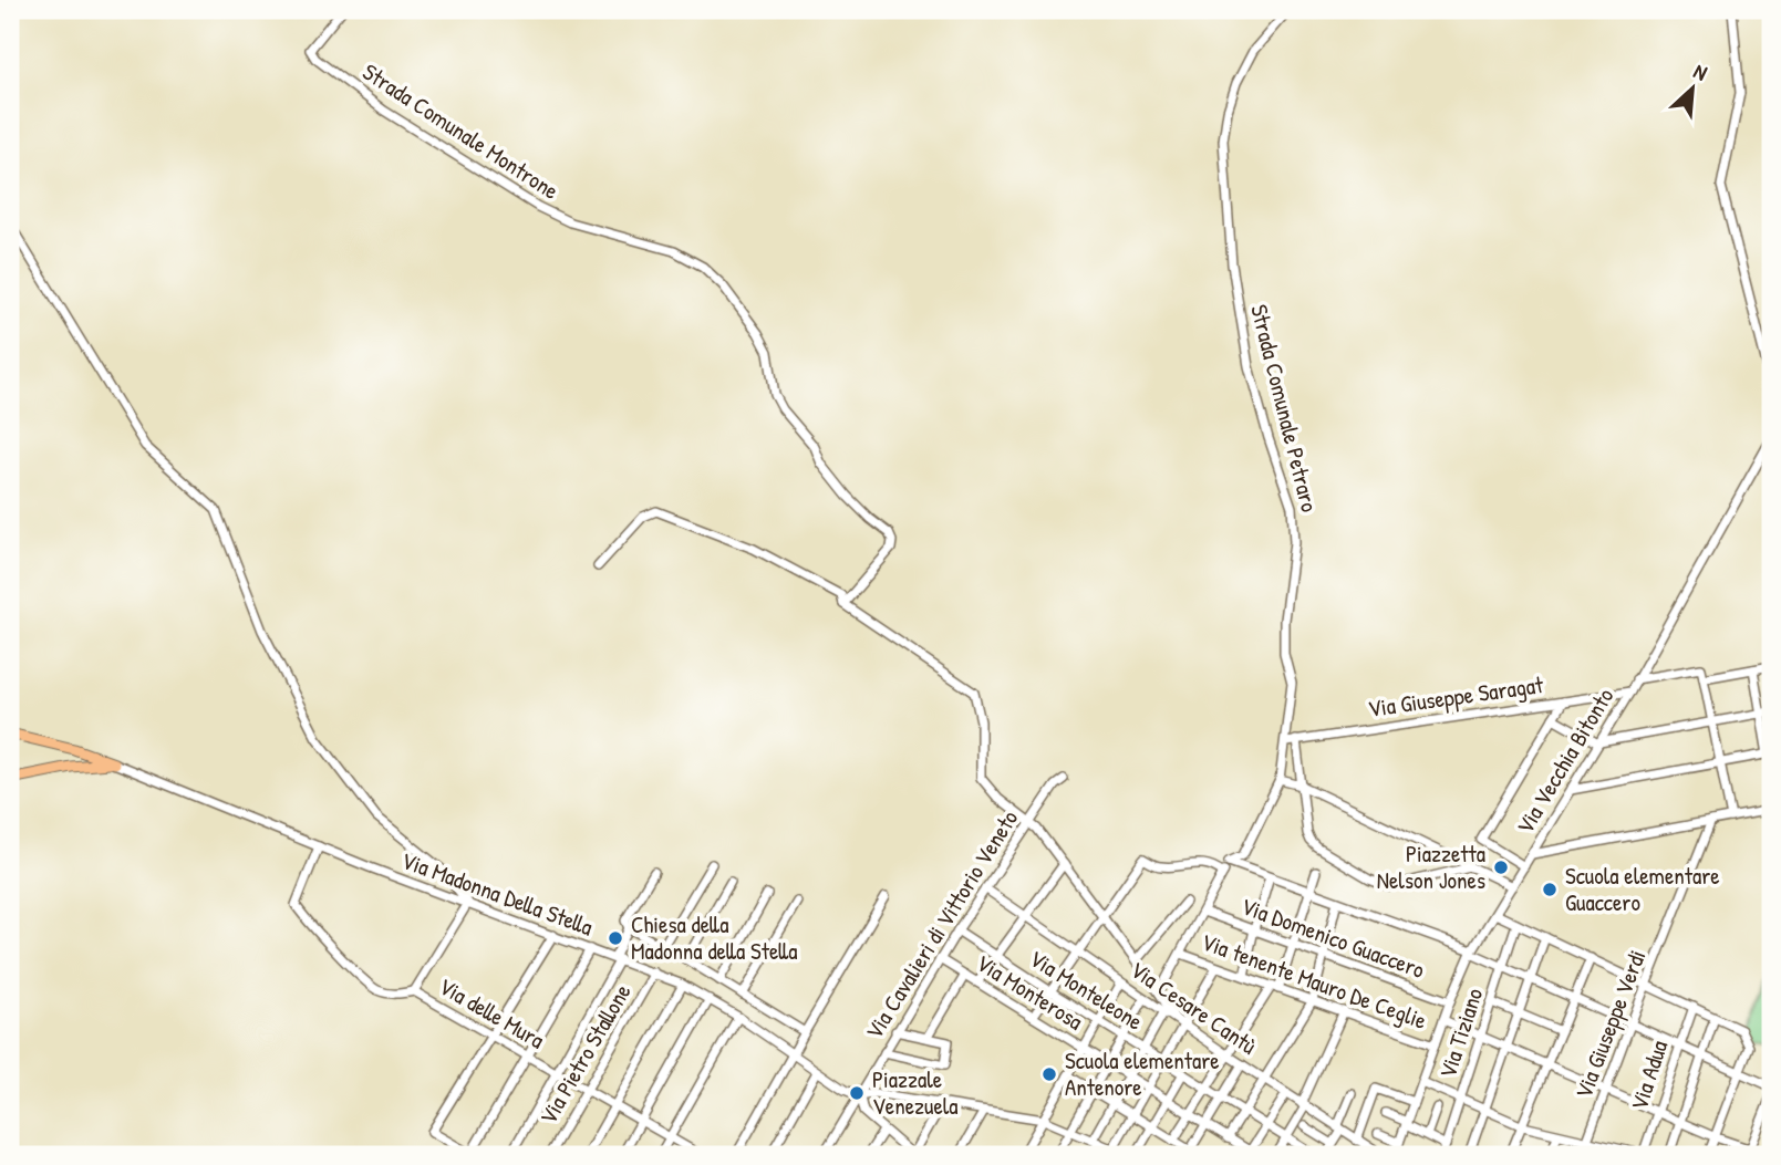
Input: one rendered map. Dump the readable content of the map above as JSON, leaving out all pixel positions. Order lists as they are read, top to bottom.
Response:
{
  "streets": {
    "street": [
      "Strada Comunale Montrone",
      "Strada Comunale Petraro",
      "Via Giuseppe Saragat",
      "Via Vecchia Bitonto",
      "Via Madonna Della Stella",
      "Via Cavalieri di Vittorio Veneto",
      "Via Domenico Guaccero",
      "Via tenente Mauro De Ceglie",
      "Via Monteleone",
      "Via Monterosa",
      "Via Cesare Cantù",
      "Via delle Mura",
      "Via Giuseppe Verdi",
      "Via Tiziano",
      "Via Pietro Stallone",
      "Via Adua"
    ]
  },
  "crossings": [
    ["Strada Comunale Petraro", "Via Giuseppe Saragat"],
    ["Strada Comunale Petraro", "Via Domenico Guaccero"],
    ["Strada Comunale Petraro", "Via tenente Mauro De Ceglie"],
    ["Via Giuseppe Saragat", "Via Vecchia Bitonto"],
    ["Via Vecchia Bitonto", "Via Domenico Guaccero"],
    ["Via Vecchia Bitonto", "Via tenente Mauro De Ceglie"],
    ["Via Madonna Della Stella", "Via Cavalieri di Vittorio Veneto"],
    ["Via Madonna Della Stella", "Via delle Mura"],
    ["Via Madonna Della Stella", "Via Pietro Stallone"],
    ["Via Cavalieri di Vittorio Veneto", "Via Monteleone"],
    ["Via Cavalieri di Vittorio Veneto", "Via Monterosa"],
    ["Via Cavalieri di Vittorio Veneto", "Via Cesare Cantù"],
    ["Via delle Mura", "Via Pietro Stallone"]
  ],
  "places": [
    "Piazzetta Nelson Jones",
    "Scuola elementare Guaccero",
    "Chiesa della Madonna della Stella",
    "Scuola elementare Antenore",
    "Piazzale Venezuela"
  ],
  "north": "top right"
}
